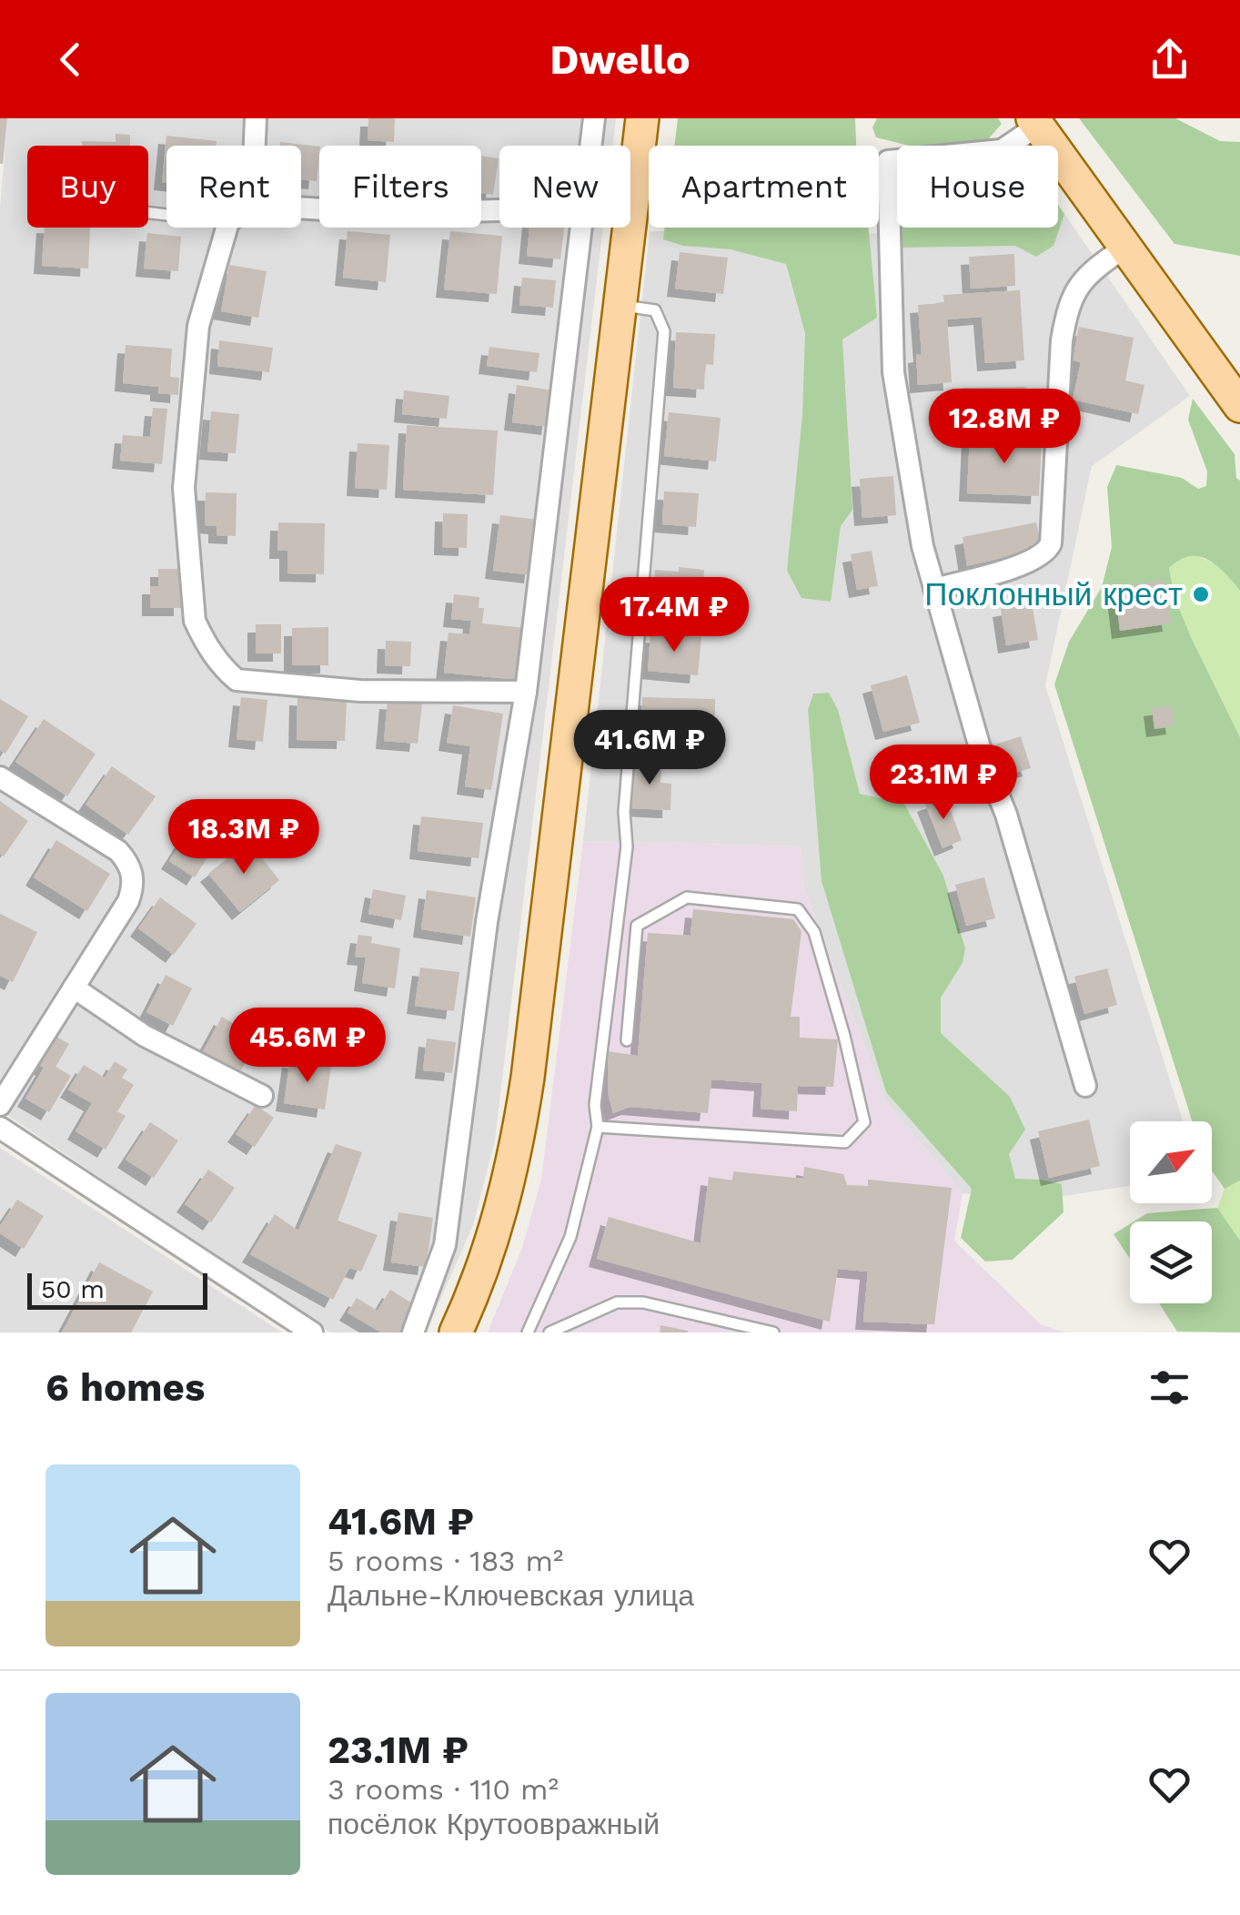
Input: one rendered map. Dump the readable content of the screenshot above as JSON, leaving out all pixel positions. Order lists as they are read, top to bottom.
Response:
{
  "places": ["Поклонный крест"],
  "scale_bar": "50 m",
  "north": "top right",
  "page": {
    "header": "Dwello",
    "chip": [
      "Buy",
      "Rent",
      "Filters",
      "New",
      "Apartment",
      "House"
    ],
    "price": [
      "12.8M ₽",
      "17.4M ₽",
      "41.6M ₽",
      "23.1M ₽",
      "18.3M ₽",
      "45.6M ₽"
    ],
    "scale": "50 m",
    "heading": "6 homes",
    "list": [
      {
        "name": "41.6M ₽",
        "note": "5 rooms · 183 m² · Дальне-Ключевская улица"
      },
      {
        "name": "23.1M ₽",
        "note": "3 rooms · 110 m² · посёлок Крутоовражный"
      }
    ]
  }
}
